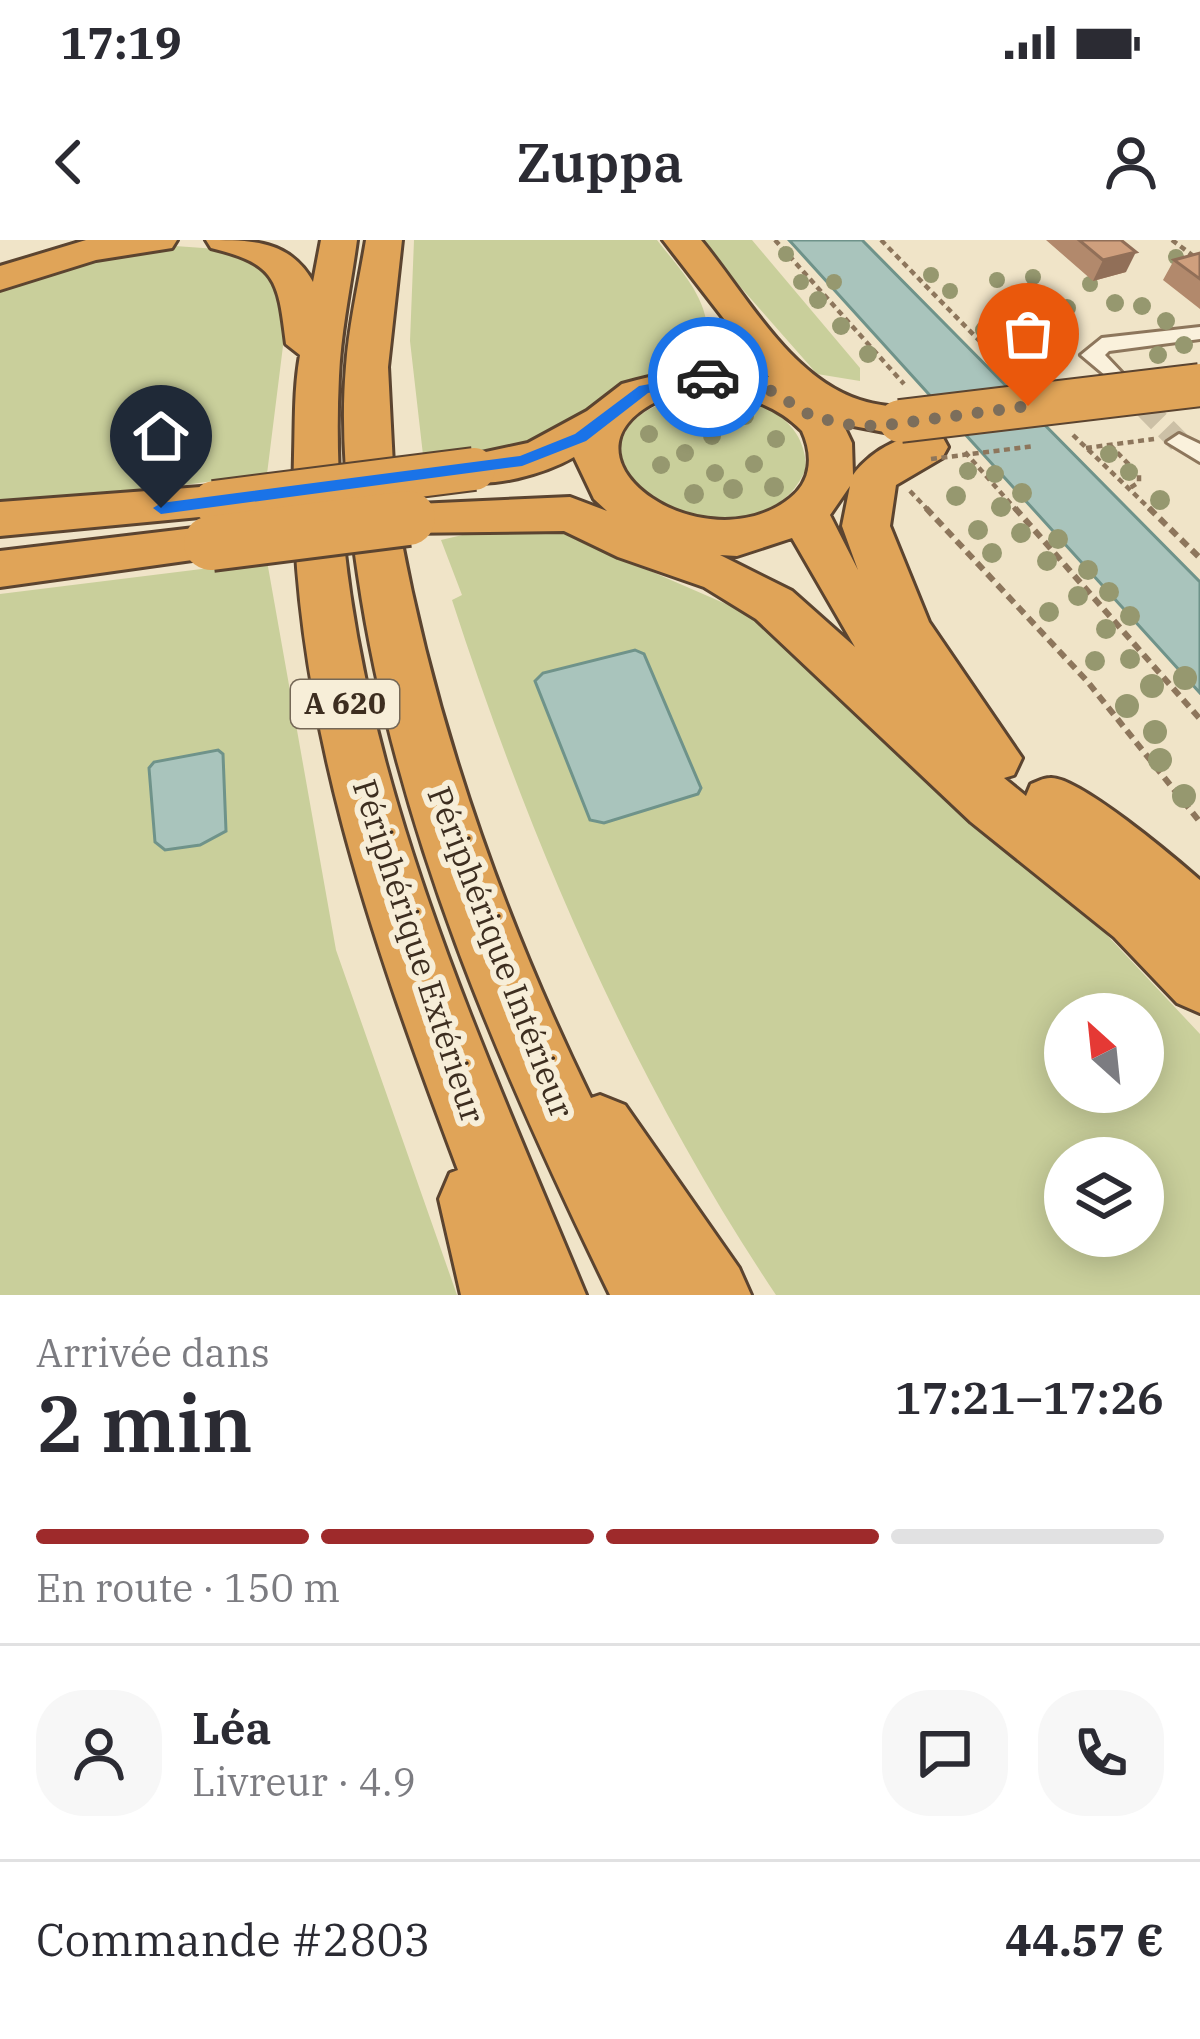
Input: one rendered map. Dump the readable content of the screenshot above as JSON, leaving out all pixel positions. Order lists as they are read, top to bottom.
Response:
{
  "streets": {
    "highway": ["A 620", "Périphérique Extérieur", "Périphérique Intérieur"]
  },
  "north": "top left",
  "page": {
    "status": "17:19",
    "header": "Zuppa",
    "heading": ["2 min", "Arrivée dans", "17:21–17:26"],
    "panel": [
      "Léa",
      "Livreur · 4.9",
      "Commande #2803",
      "44.57 €"
    ],
    "bar": "En route · 150 m"
  }
}
